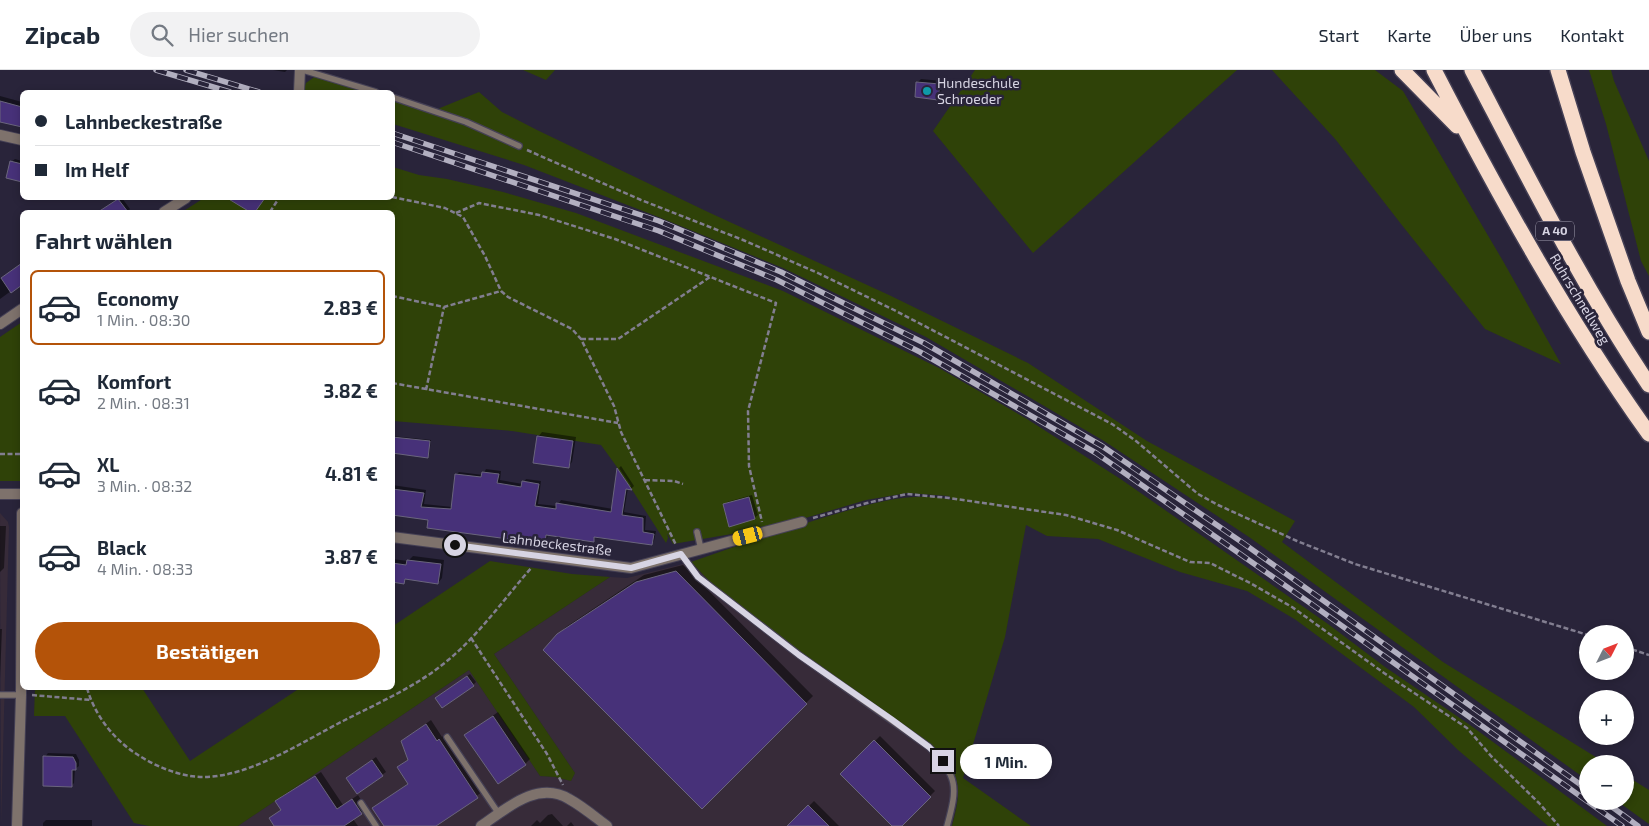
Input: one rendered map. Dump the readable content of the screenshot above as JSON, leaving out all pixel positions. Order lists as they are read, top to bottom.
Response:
{
  "streets": {
    "highway": ["A 40", "Ruhrschnellweg"],
    "street": ["Lahnbeckestraße"]
  },
  "places": ["Hundeschule Schroeder"],
  "north": "top right",
  "page": {
    "header": "Zipcab",
    "search": "Hier suchen",
    "nav": [
      "Start",
      "Karte",
      "Über uns",
      "Kontakt"
    ],
    "banner": ["Lahnbeckestraße", "Im Helf"],
    "heading": "Fahrt wählen",
    "list": [
      {
        "name": "Economy",
        "note": "1 Min. · 08:30",
        "value": "2.83 €"
      },
      {
        "name": "Komfort",
        "note": "2 Min. · 08:31",
        "value": "3.82 €"
      },
      {
        "name": "XL",
        "note": "3 Min. · 08:32",
        "value": "4.81 €"
      },
      {
        "name": "Black",
        "note": "4 Min. · 08:33",
        "value": "3.87 €"
      }
    ],
    "buttons": "Bestätigen",
    "map_buttons": ["+", "−"],
    "bubble": "1 Min."
  }
}
